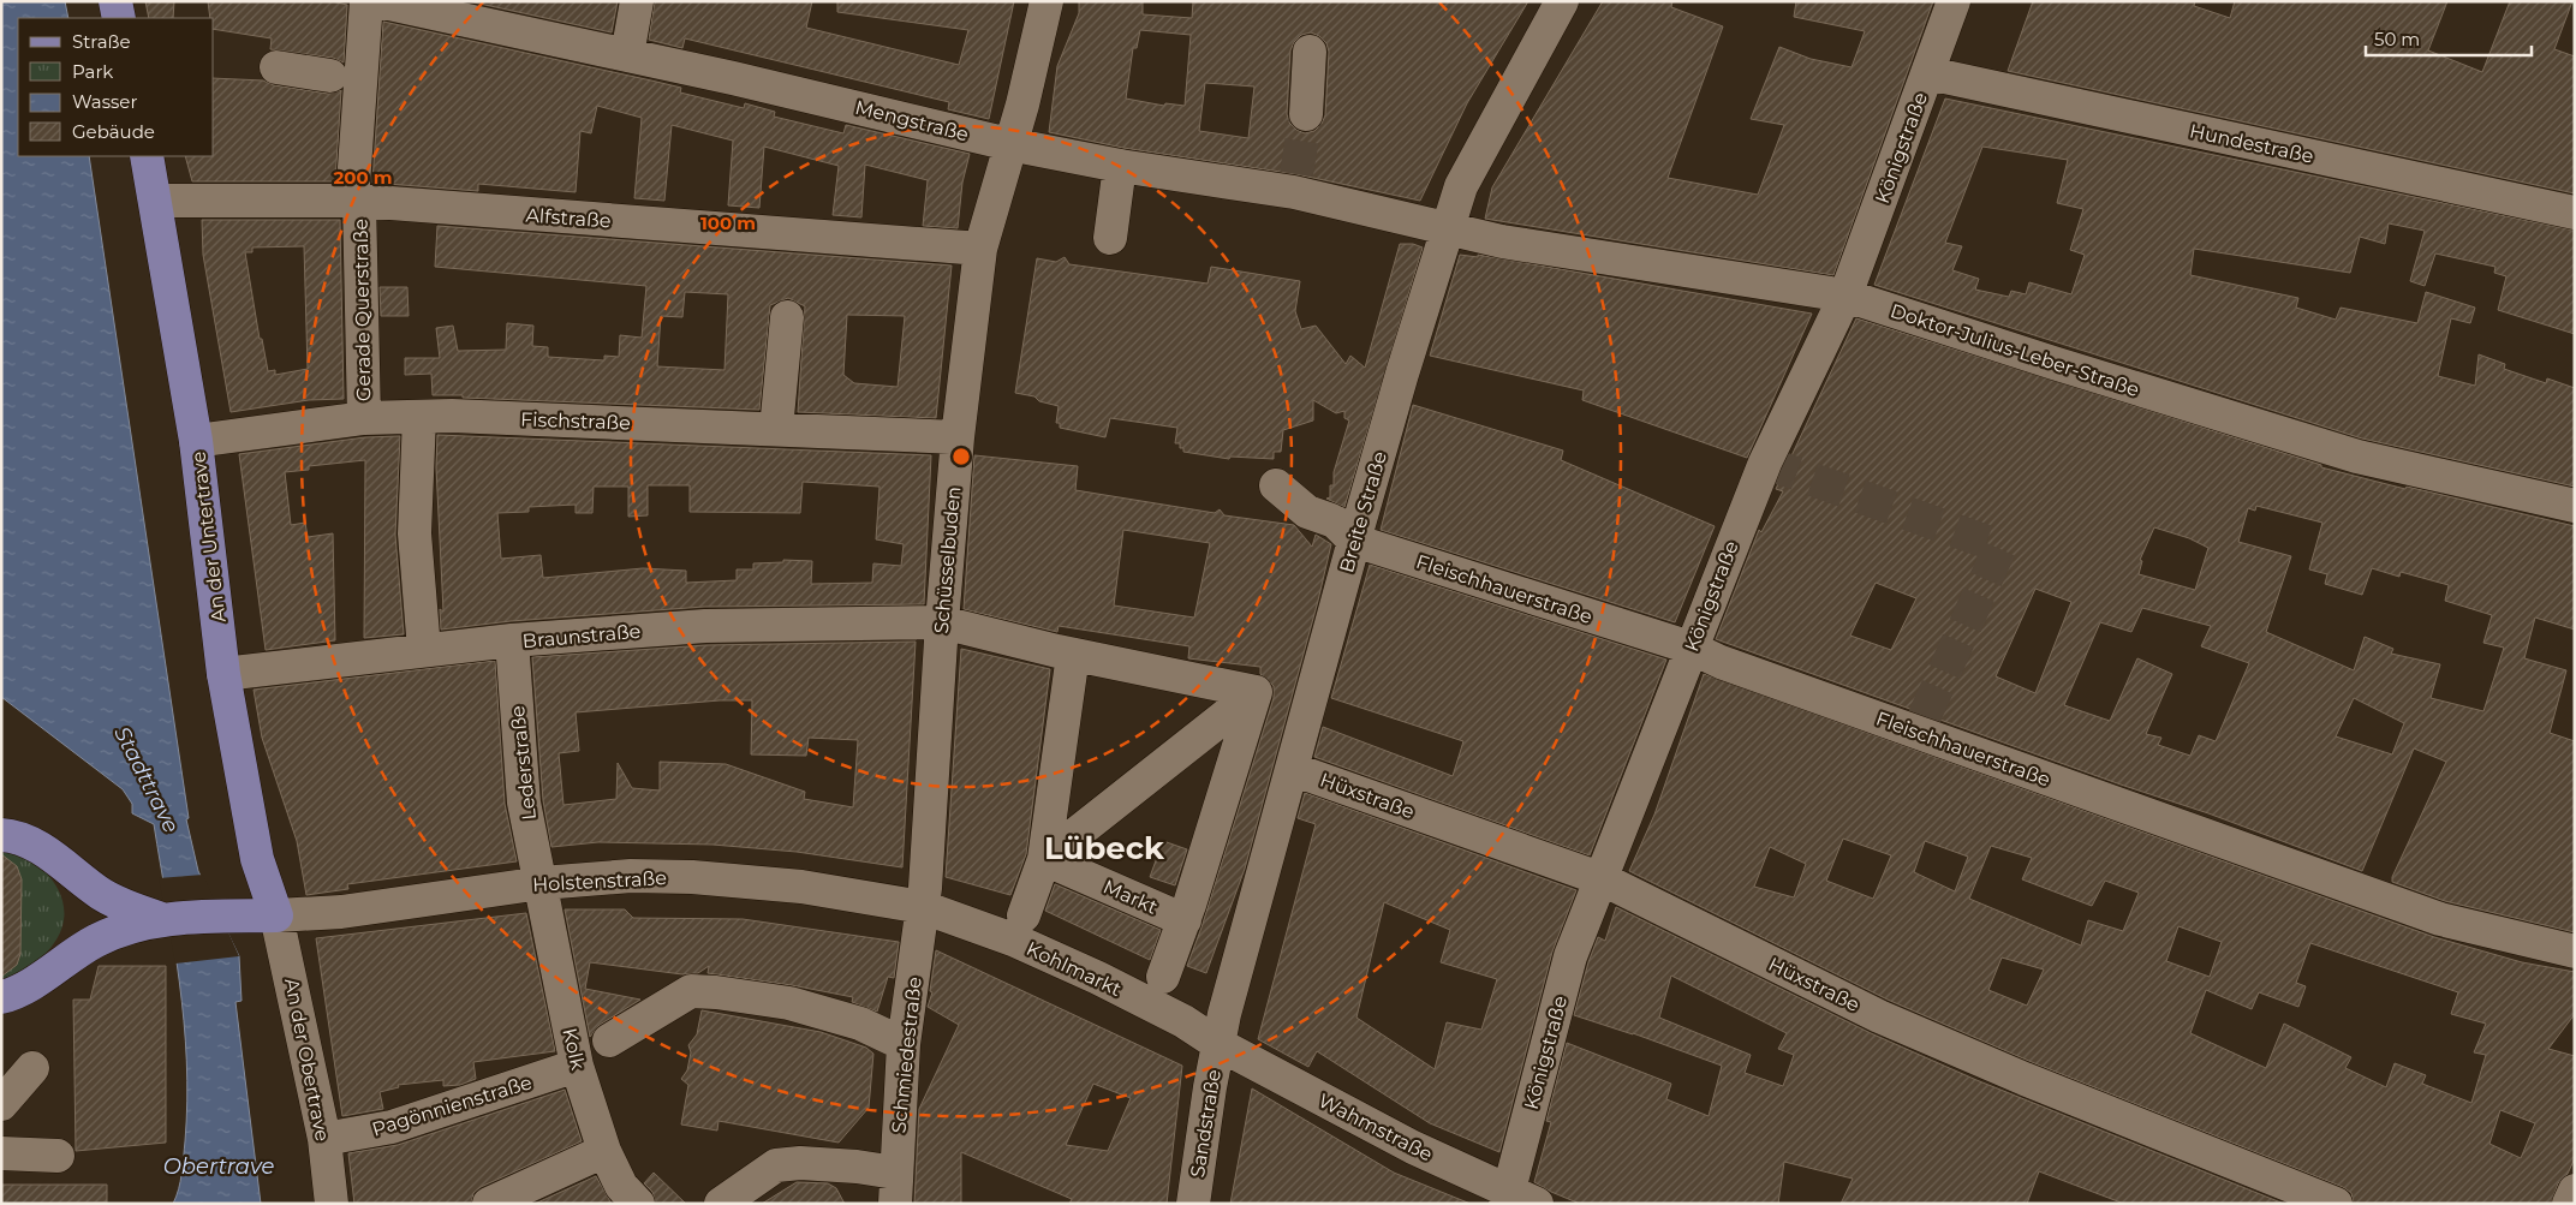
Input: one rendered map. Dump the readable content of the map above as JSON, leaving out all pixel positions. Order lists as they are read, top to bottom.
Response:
{
  "streets": {
    "main road": ["An der Untertrave"],
    "street": [
      "Mengstraße",
      "Hundestraße",
      "Königstraße",
      "Alfstraße",
      "Gerade Querstraße",
      "Doktor-Julius-Leber-Straße",
      "Fischstraße",
      "Breite Straße",
      "Schüsselbuden",
      "Fleischhauerstraße",
      "Braunstraße",
      "Lederstraße",
      "Hüxstraße",
      "Holstenstraße",
      "Markt",
      "Kohlmarkt",
      "Kolk",
      "Schmiedestraße",
      "An der Obertrave",
      "Pagönnienstraße",
      "Sandstraße",
      "Wahmstraße"
    ]
  },
  "crossings": [
    ["Mengstraße", "Doktor-Julius-Leber-Straße"],
    ["Mengstraße", "Breite Straße"],
    ["Mengstraße", "Schüsselbuden"],
    ["Hundestraße", "Königstraße"],
    ["Königstraße", "Doktor-Julius-Leber-Straße"],
    ["Königstraße", "Fleischhauerstraße"],
    ["Königstraße", "Hüxstraße"],
    ["Königstraße", "Wahmstraße"],
    ["Alfstraße", "Gerade Querstraße"],
    ["Alfstraße", "An der Untertrave"],
    ["Alfstraße", "Schüsselbuden"],
    ["Gerade Querstraße", "Fischstraße"],
    ["Doktor-Julius-Leber-Straße", "Breite Straße"],
    ["Fischstraße", "An der Untertrave"],
    ["Fischstraße", "Schüsselbuden"],
    ["Breite Straße", "Fleischhauerstraße"],
    ["Breite Straße", "Hüxstraße"],
    ["Breite Straße", "Kohlmarkt"],
    ["Breite Straße", "Sandstraße"],
    ["Breite Straße", "Wahmstraße"],
    ["An der Untertrave", "Braunstraße"],
    ["An der Untertrave", "Holstenstraße"],
    ["An der Untertrave", "An der Obertrave"],
    ["Schüsselbuden", "Braunstraße"],
    ["Schüsselbuden", "Holstenstraße"],
    ["Schüsselbuden", "Kohlmarkt"],
    ["Schüsselbuden", "Schmiedestraße"],
    ["Braunstraße", "Lederstraße"],
    ["Lederstraße", "Holstenstraße"],
    ["Lederstraße", "Kolk"],
    ["Holstenstraße", "Kohlmarkt"],
    ["Holstenstraße", "Kolk"],
    ["Holstenstraße", "Schmiedestraße"],
    ["Holstenstraße", "An der Obertrave"],
    ["Kohlmarkt", "Schmiedestraße"],
    ["Kohlmarkt", "Sandstraße"],
    ["Kohlmarkt", "Wahmstraße"],
    ["Kolk", "Pagönnienstraße"],
    ["An der Obertrave", "Pagönnienstraße"],
    ["Sandstraße", "Wahmstraße"]
  ],
  "districts": ["Lübeck"],
  "water": ["Stadttrave", "Obertrave"],
  "legend": [
    "Straße",
    "Park",
    "Wasser",
    "Gebäude"
  ],
  "scale_bar": "50 m",
  "rings": ["200 m", "100 m"]
}
